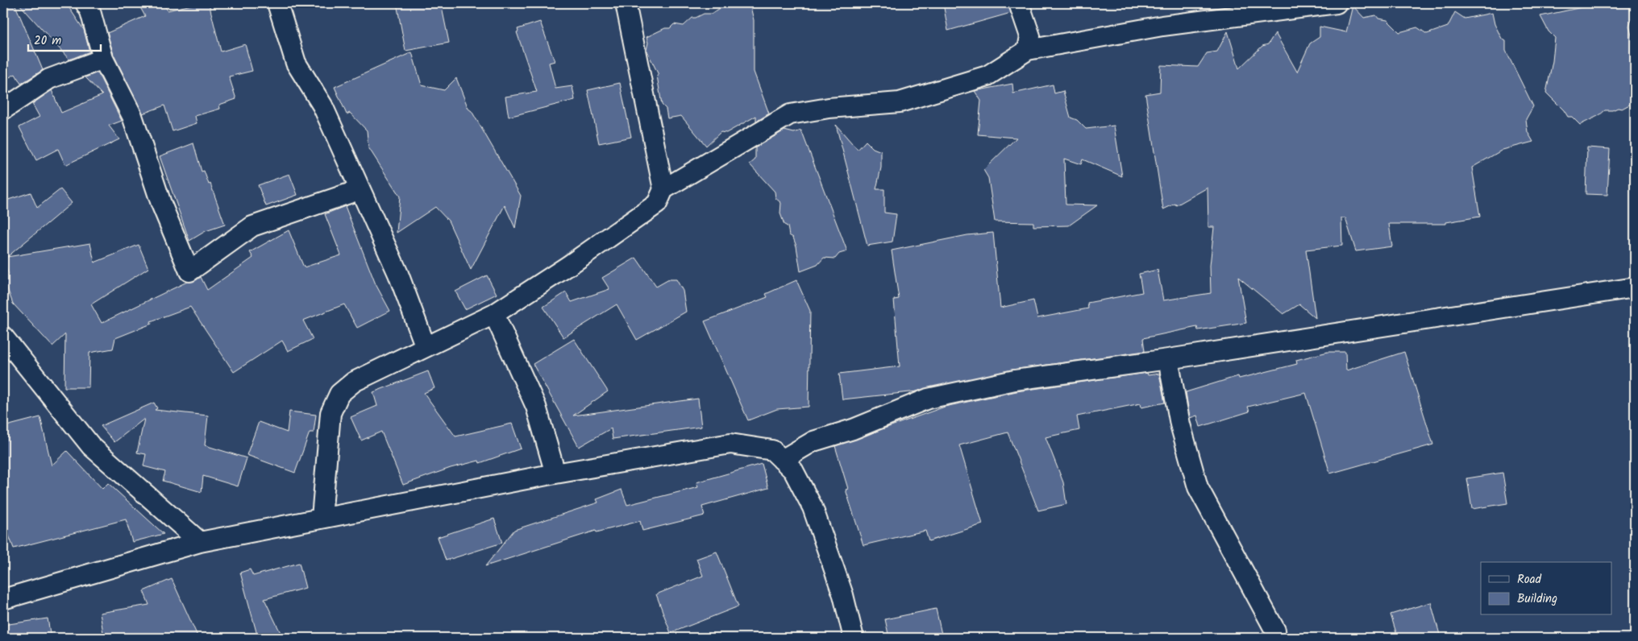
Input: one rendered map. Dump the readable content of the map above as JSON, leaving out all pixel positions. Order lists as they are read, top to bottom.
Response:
{
  "legend": ["Road", "Building"],
  "scale_bar": "20 m"
}
